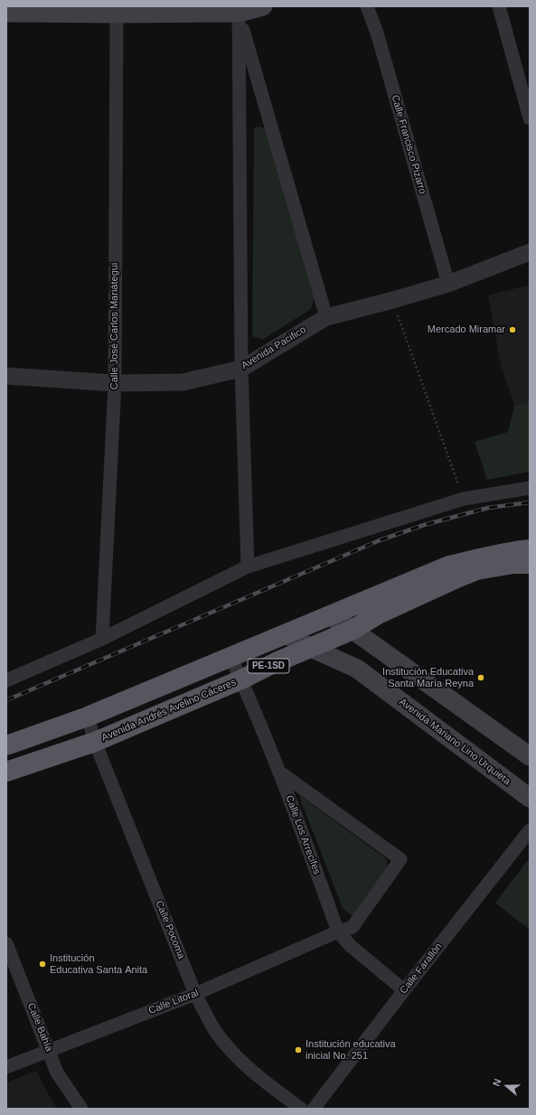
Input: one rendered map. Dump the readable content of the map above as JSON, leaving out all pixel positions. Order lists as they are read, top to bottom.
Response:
{
  "streets": {
    "highway": ["PE-1SD", "Avenida Andrés Avelino Cáceres"],
    "main road": ["Avenida Mariano Lino Urquieta"],
    "street": [
      "Calle Francisco Pizarro",
      "Calle José Carlos Mariátegui",
      "Avenida Pacifico",
      "Calle Los Arrecifes",
      "Calle Pocoma",
      "Calle Farallón",
      "Calle Litoral",
      "Calle Bahía"
    ]
  },
  "crossings": [
    ["Calle Francisco Pizarro", "Avenida Pacifico"],
    ["Calle José Carlos Mariátegui", "Avenida Pacifico"],
    ["PE-1SD", "Avenida Mariano Lino Urquieta"],
    ["PE-1SD", "Calle Los Arrecifes"],
    ["PE-1SD", "Calle Pocoma"],
    ["Avenida Andrés Avelino Cáceres", "Avenida Mariano Lino Urquieta"],
    ["Avenida Andrés Avelino Cáceres", "Calle Los Arrecifes"],
    ["Avenida Andrés Avelino Cáceres", "Calle Pocoma"],
    ["Calle Los Arrecifes", "Calle Farallón"],
    ["Calle Los Arrecifes", "Calle Litoral"],
    ["Calle Pocoma", "Calle Litoral"],
    ["Calle Litoral", "Calle Bahía"]
  ],
  "places": [
    "Mercado Miramar",
    "Institución Educativa Santa María Reyna",
    "Institución Educativa Santa Anita",
    "Institución educativa inicial No. 251"
  ],
  "north": "left"
}
